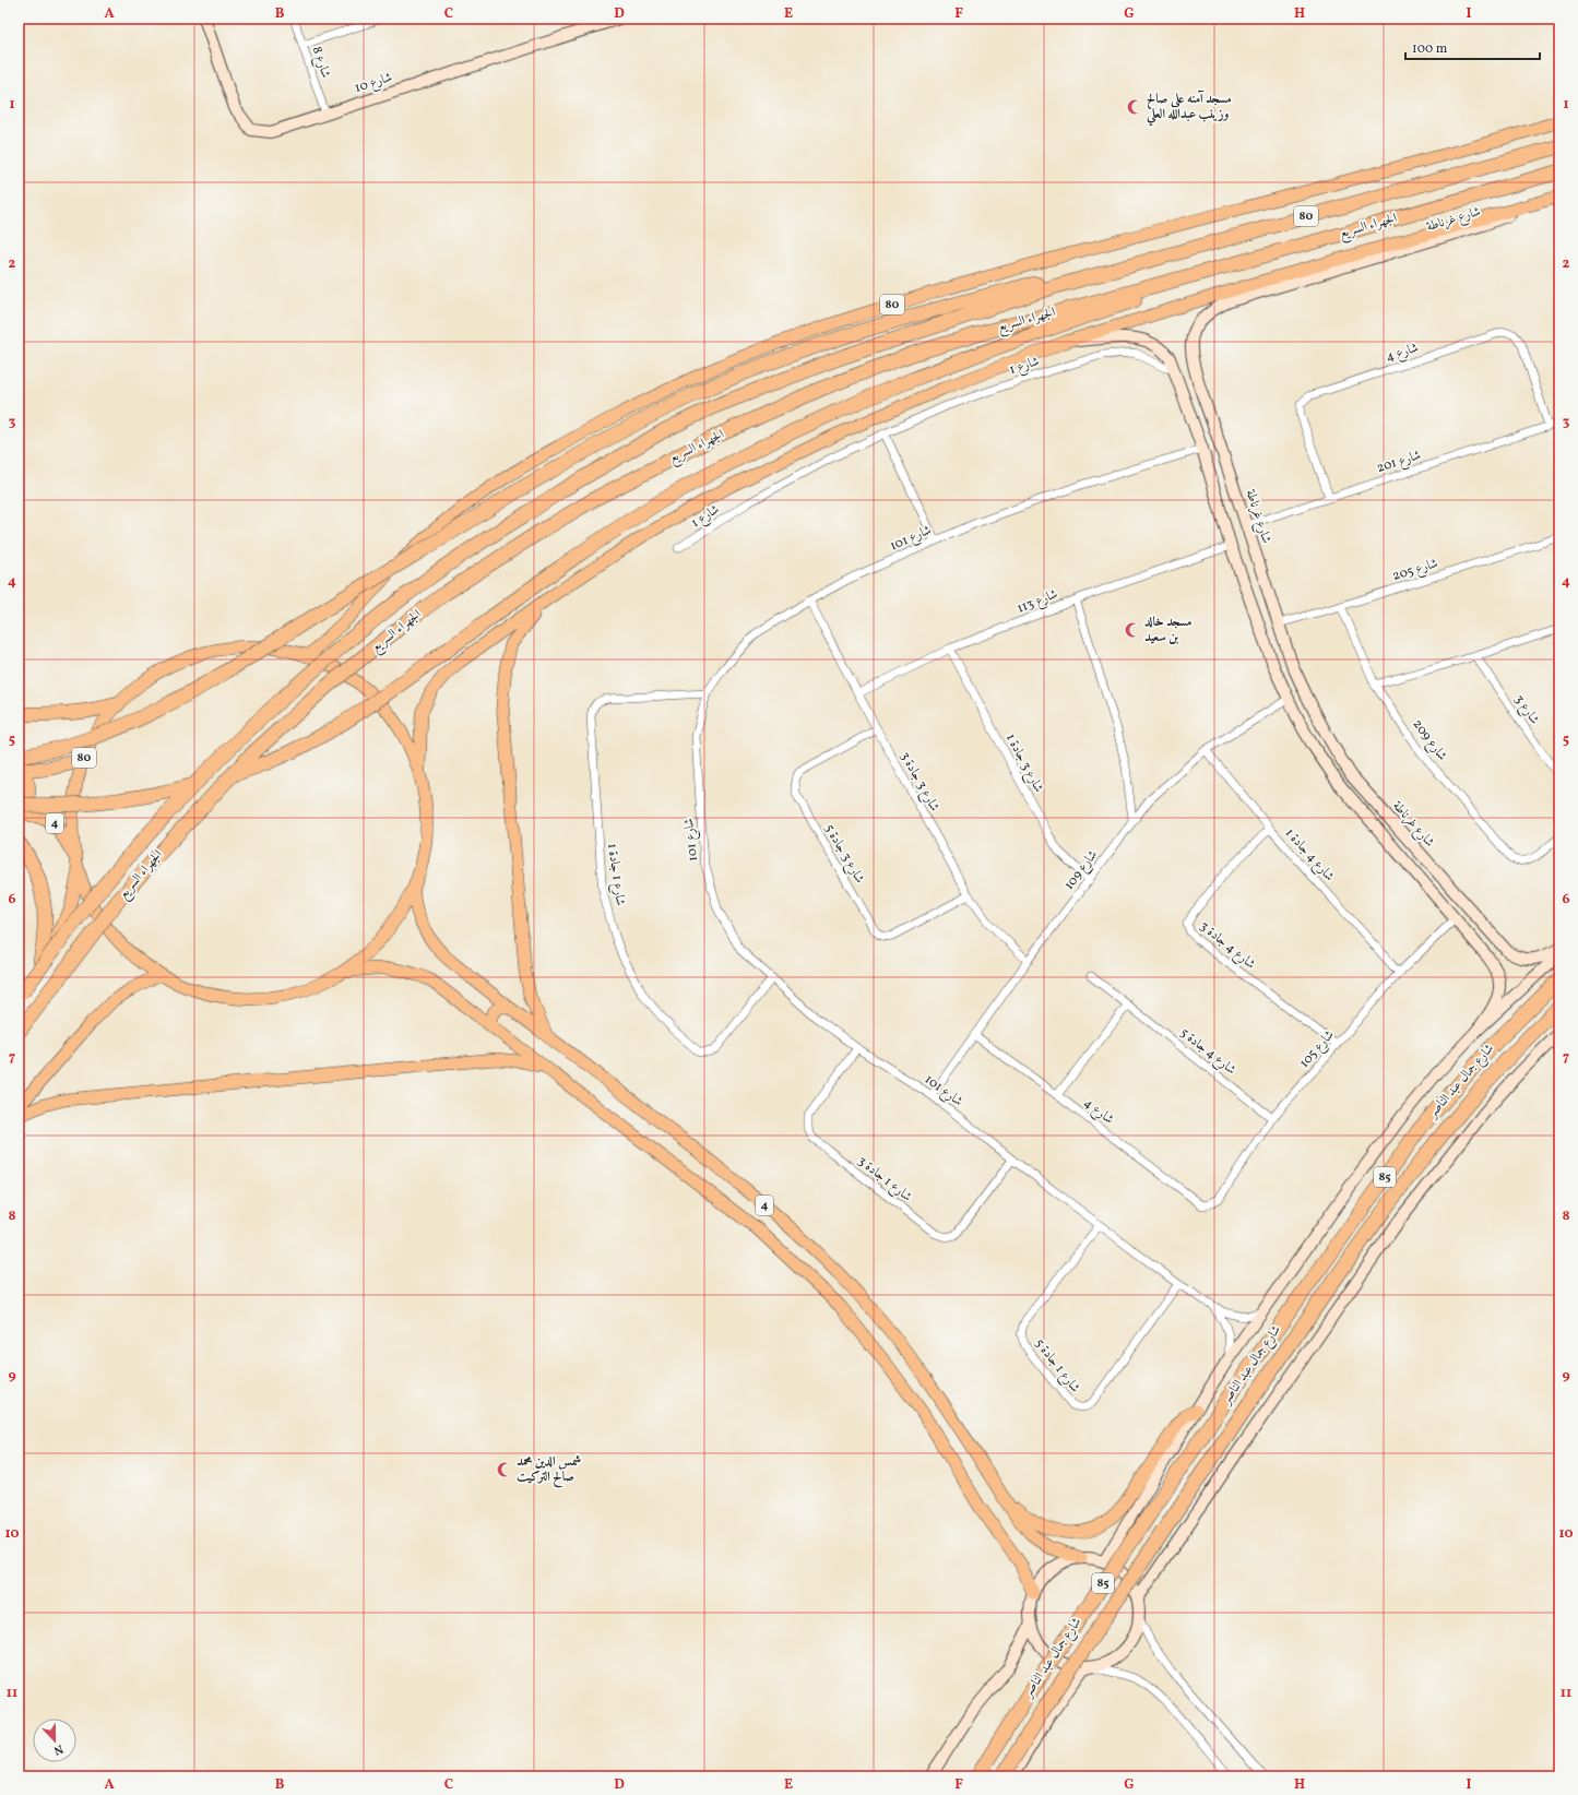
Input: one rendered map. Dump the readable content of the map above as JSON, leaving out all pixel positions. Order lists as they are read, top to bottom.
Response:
{
  "streets": {
    "highway": [
      "80",
      "الجهراء السريع",
      "4",
      "شارع جمال عبد الناصر",
      "85"
    ],
    "street": [
      "شارع 8",
      "شارع 10",
      "شارع غرناطة",
      "شارع 4",
      "شارع 1",
      "شارع 201",
      "شارع 101",
      "شارع 205",
      "شارع 113",
      "شارع 3",
      "شارع 209",
      "شارع 3 جادة 1",
      "شارع 3 جادة 3",
      "شارع 3 جادة 5",
      "شارع 4 جادة 1",
      "شارع 109",
      "شارع 1 جادة 1",
      "شارع 4 جادة 3",
      "شارع 105",
      "شارع 4 جادة 5",
      "شارع 1 جادة 3",
      "شارع 1 جادة 5"
    ]
  },
  "crossings": [
    ["شارع 8", "شارع 10"],
    ["80", "الجهراء السريع"],
    ["80", "4"],
    ["شارع غرناطة", "الجهراء السريع"],
    ["شارع غرناطة", "شارع 201"],
    ["شارع غرناطة", "شارع 205"],
    ["شارع 4", "شارع 201"],
    ["شارع 4", "شارع 109"],
    ["شارع 4", "شارع 105"],
    ["شارع 101", "شارع 3 جادة 3"],
    ["شارع 101", "شارع 109"],
    ["شارع 101", "شارع 1 جادة 1"],
    ["شارع 101", "شارع 1 جادة 3"],
    ["شارع 101", "شارع 1 جادة 5"],
    ["شارع 205", "شارع 209"],
    ["شارع 113", "شارع 3 جادة 1"],
    ["شارع 113", "شارع 3 جادة 3"],
    ["شارع 3 جادة 1", "شارع 109"],
    ["شارع 3 جادة 3", "شارع 3 جادة 5"],
    ["شارع 3 جادة 3", "شارع 109"],
    ["شارع 4 جادة 1", "شارع 109"],
    ["شارع 4 جادة 1", "شارع 4 جادة 3"],
    ["شارع 4 جادة 1", "شارع 105"],
    ["شارع 4 جادة 3", "شارع 105"],
    ["شارع 105", "شارع 4 جادة 5"]
  ],
  "places": {
    "mosque": ["مسجد آمنه علي صالح وزينب عبدالله العلي", "مسجد خالد بن سعيد", "شمس الدين محمد صالح التركيت"]
  },
  "scale_bar": "100 m",
  "north": "bottom",
  "grid": {
    "columns": [
      "A",
      "B",
      "C",
      "D",
      "E",
      "F",
      "G",
      "H",
      "I"
    ],
    "rows": [
      "1",
      "2",
      "3",
      "4",
      "5",
      "6",
      "7",
      "8",
      "9",
      "10",
      "11"
    ]
  }
}
